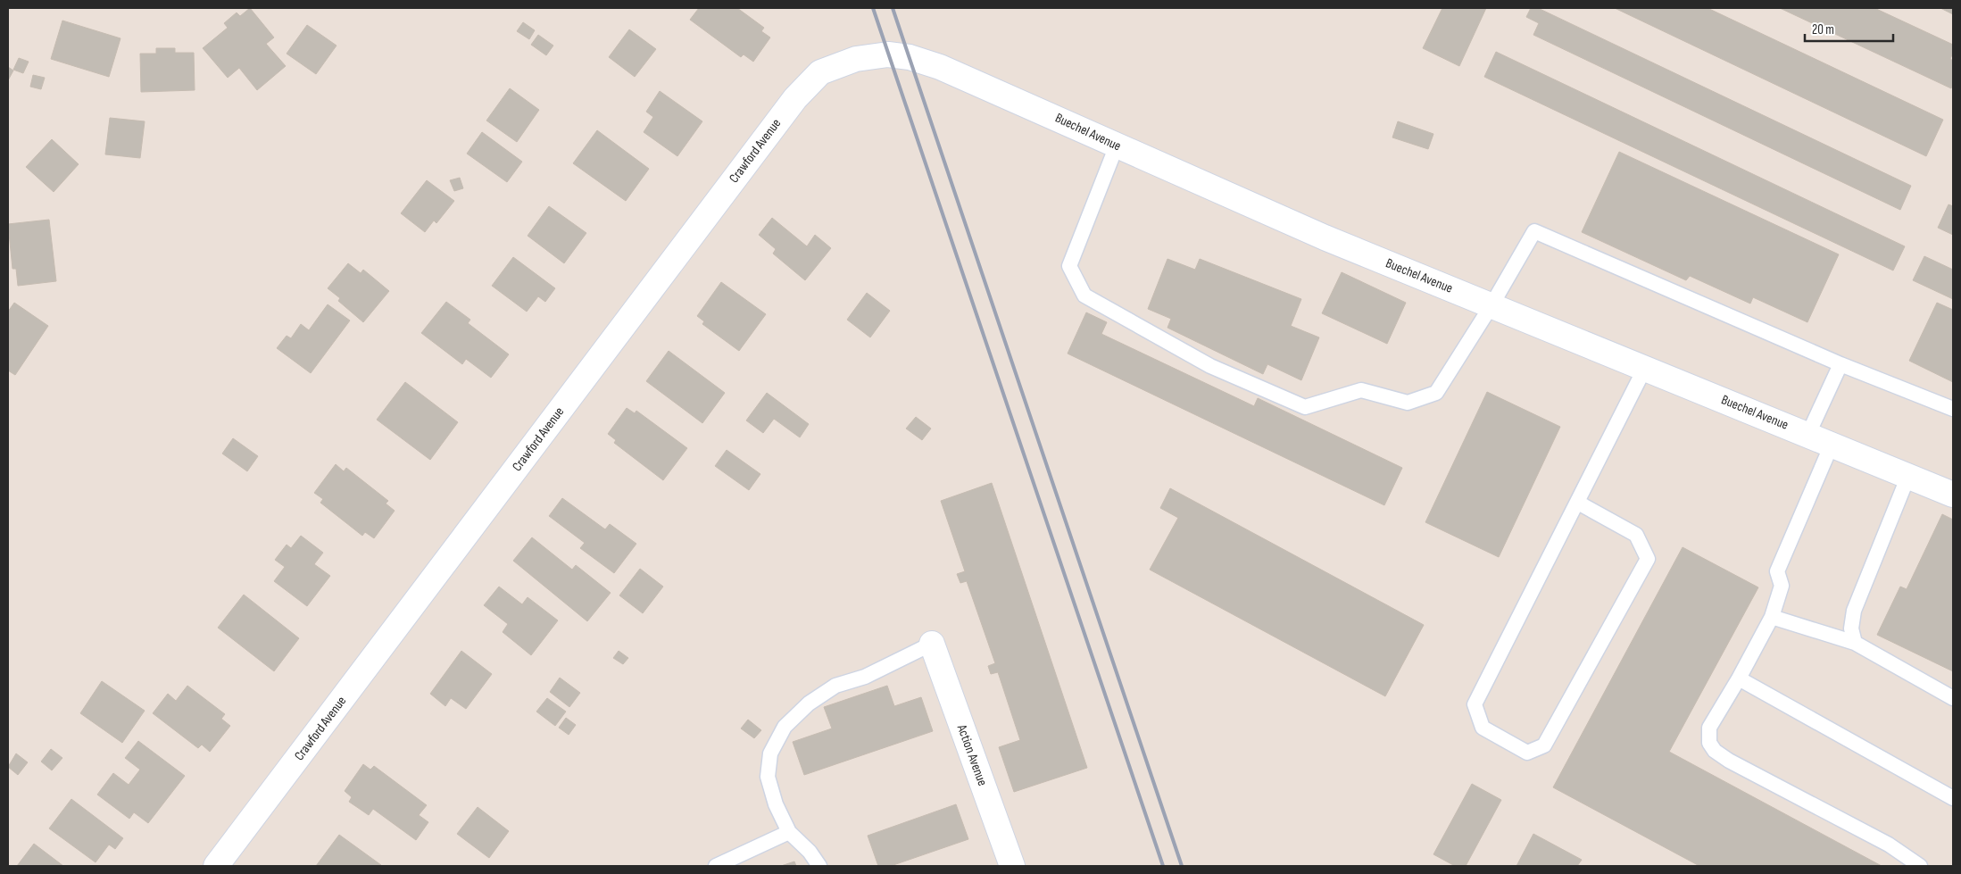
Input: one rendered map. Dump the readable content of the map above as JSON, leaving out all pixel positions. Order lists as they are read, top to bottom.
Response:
{
  "streets": {
    "street": ["Buechel Avenue", "Crawford Avenue", "Action Avenue"]
  },
  "crossings": [
    ["Buechel Avenue", "Crawford Avenue"]
  ],
  "scale_bar": "20 m"
}
